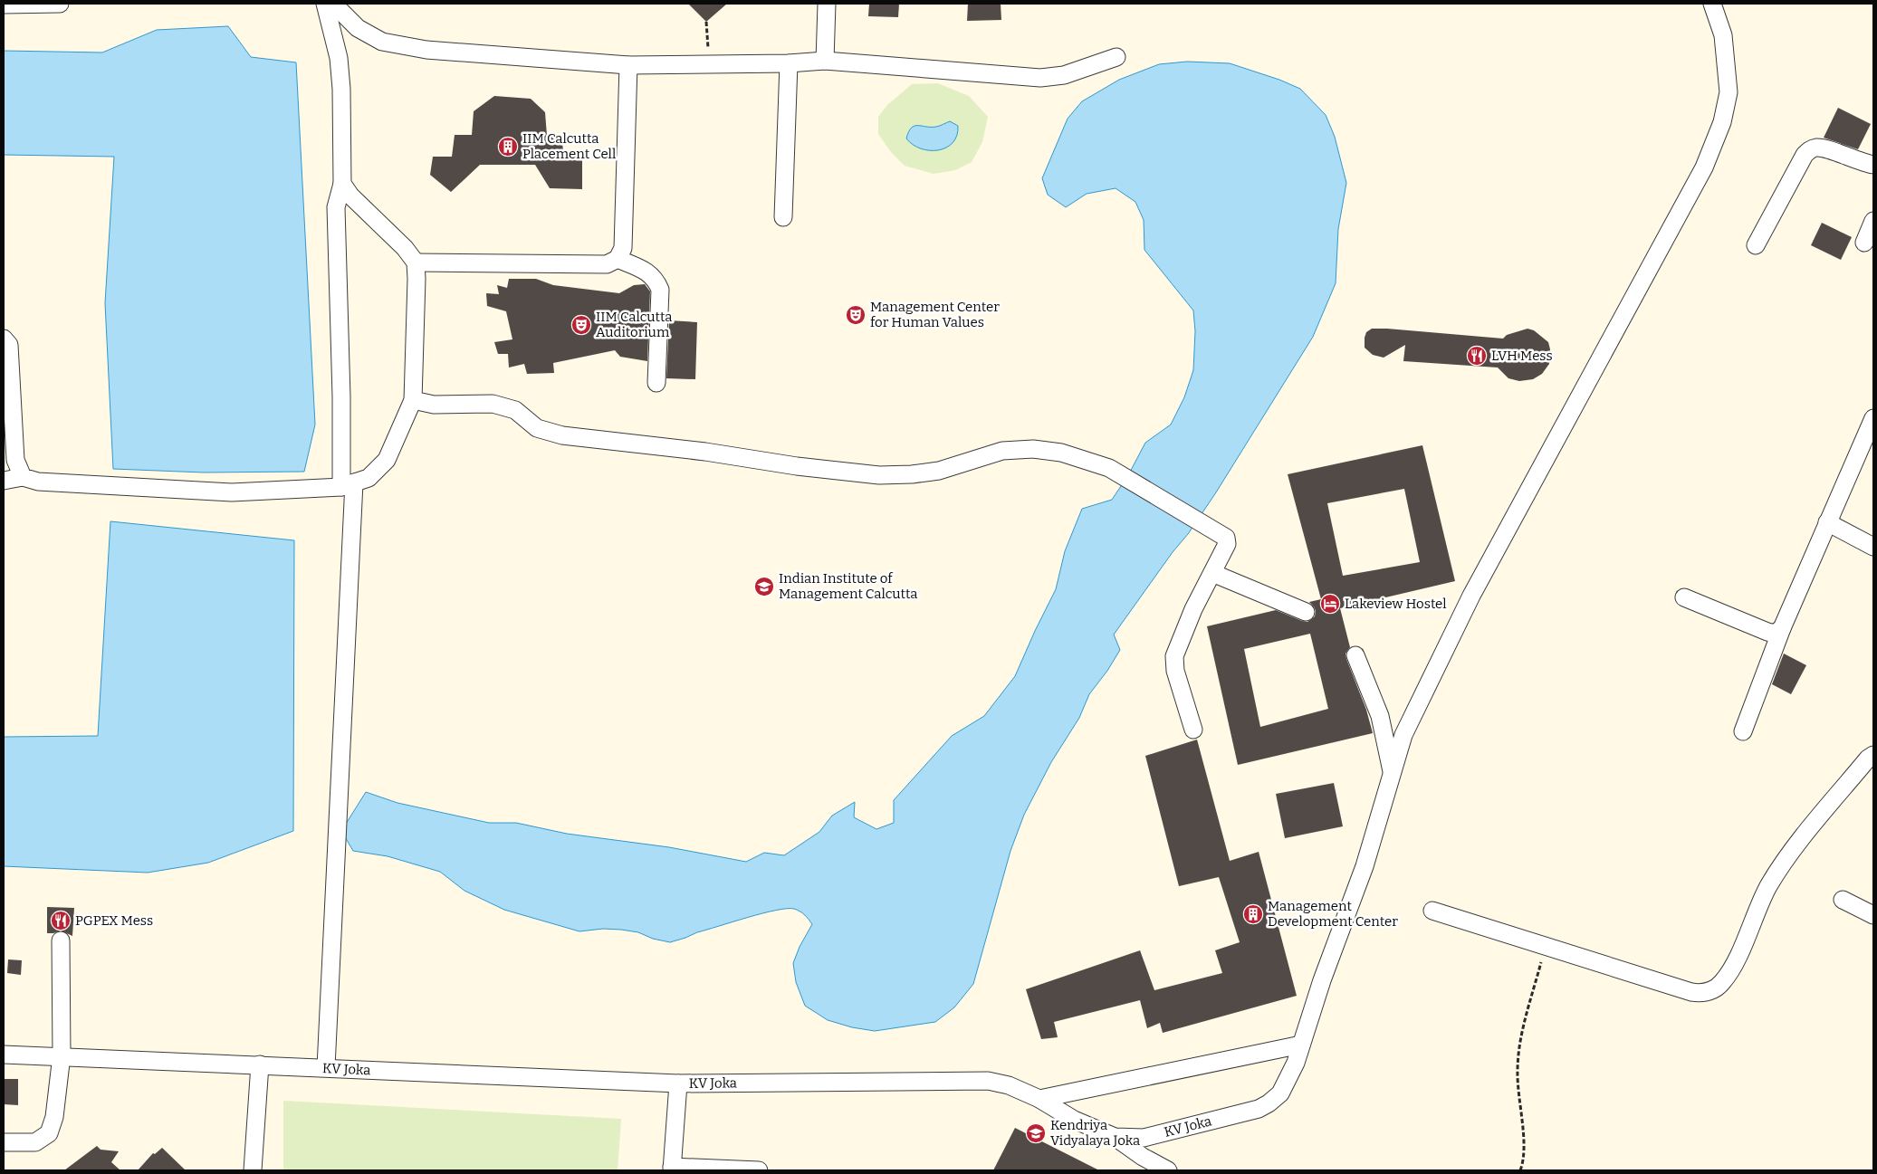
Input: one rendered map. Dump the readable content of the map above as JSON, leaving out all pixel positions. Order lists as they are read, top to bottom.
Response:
{
  "streets": {
    "street": ["KV Joka"]
  },
  "places": {
    "building": ["IIM Calcutta Placement Cell", "Management Development Center"],
    "theatre": ["Management Center for Human Values", "IIM Calcutta Auditorium"],
    "restaurant": ["LVH Mess", "PGPEX Mess"],
    "school or university": ["Indian Institute of Management Calcutta", "Kendriya Vidyalaya Joka"],
    "hotel": ["Lakeview Hostel"]
  }
}
